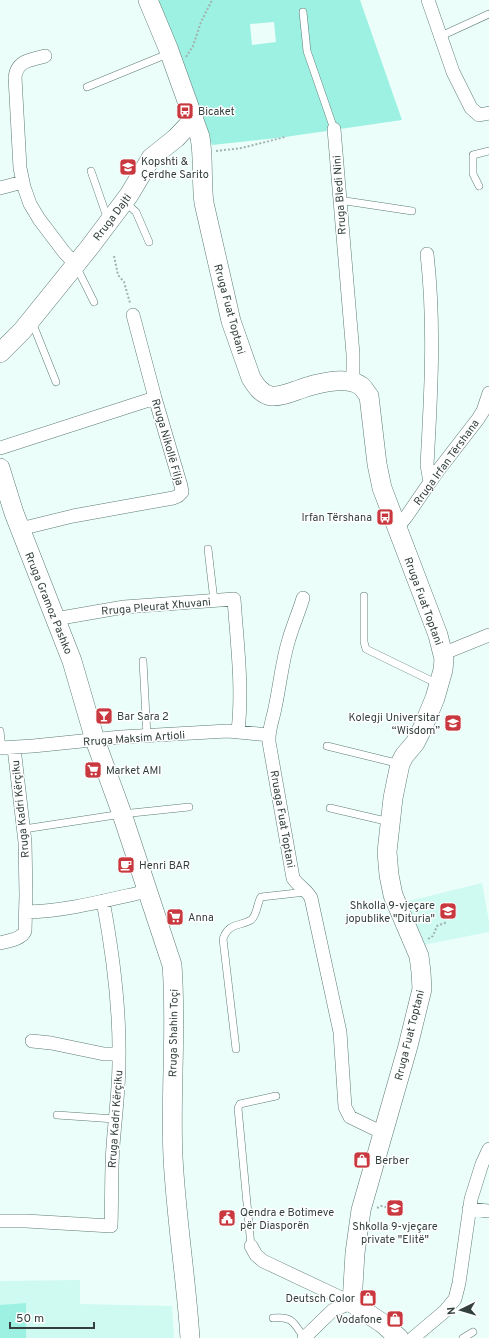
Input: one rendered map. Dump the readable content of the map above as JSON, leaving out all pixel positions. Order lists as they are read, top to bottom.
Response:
{
  "streets": {
    "street": [
      "Rruga Bledi Nini",
      "Rruga Dajti",
      "Rruga Fuat Toptani",
      "Rruga Nikollë Filja",
      "Rruga Irfan Tërshana",
      "Rruga Gramoz Pashko",
      "Rruga Pleurat Xhuvani",
      "Rruga Maksim Artioli",
      "Rruga Kadri Kërçiku",
      "Rruaga Fuat Toptani",
      "Rruga Shahin Toçi"
    ]
  },
  "crossings": [
    ["Rruga Bledi Nini", "Rruga Fuat Toptani"],
    ["Rruga Dajti", "Rruga Fuat Toptani"],
    ["Rruga Fuat Toptani", "Rruga Irfan Tërshana"],
    ["Rruga Fuat Toptani", "Rruaga Fuat Toptani"],
    ["Rruga Nikollë Filja", "Rruga Gramoz Pashko"],
    ["Rruga Gramoz Pashko", "Rruga Pleurat Xhuvani"],
    ["Rruga Gramoz Pashko", "Rruga Maksim Artioli"],
    ["Rruga Gramoz Pashko", "Rruga Shahin Toçi"],
    ["Rruga Pleurat Xhuvani", "Rruga Maksim Artioli"],
    ["Rruga Maksim Artioli", "Rruga Kadri Kërçiku"],
    ["Rruga Maksim Artioli", "Rruaga Fuat Toptani"],
    ["Rruga Maksim Artioli", "Rruga Shahin Toçi"]
  ],
  "places": {
    "bus stop": ["Bicaket", "Irfan Tërshana"],
    "school or university": [
      "Kopshti & Çerdhe Sarito",
      "Kolegji Universitar “Wisdom”",
      "Shkolla 9-vjeçare jopublike \"Dituria\"",
      "Shkolla 9-vjeçare private \"Elitë\""
    ],
    "bar": ["Bar Sara 2"],
    "supermarket": ["Market AMI", "Anna"],
    "cafe": ["Henri BAR"],
    "shop": ["Berber", "Deutsch Color", "Vodafone"],
    "public building": ["Qendra e Botimeve për Diasporën"]
  },
  "scale_bar": "50 m",
  "north": "left"
}
